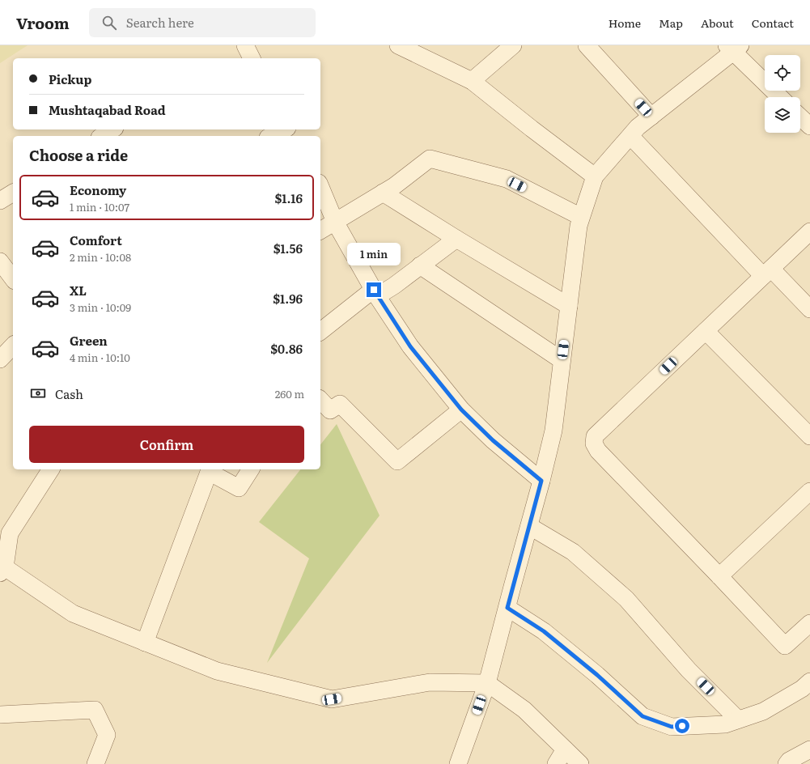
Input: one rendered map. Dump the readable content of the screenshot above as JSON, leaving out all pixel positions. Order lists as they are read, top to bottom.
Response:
{
  "page": {
    "header": "Vroom",
    "search": "Search here",
    "nav": [
      "Home",
      "Map",
      "About",
      "Contact"
    ],
    "banner": ["Pickup", "Mushtaqabad Road"],
    "heading": "Choose a ride",
    "list": [
      {
        "name": "Economy",
        "note": "1 min · 10:07",
        "value": "$1.16"
      },
      {
        "name": "Comfort",
        "note": "2 min · 10:08",
        "value": "$1.56"
      },
      {
        "name": "XL",
        "note": "3 min · 10:09",
        "value": "$1.96"
      },
      {
        "name": "Green",
        "note": "4 min · 10:10",
        "value": "$0.86"
      }
    ],
    "bubble": "1 min",
    "pay": ["Cash", "260 m"],
    "buttons": "Confirm"
  }
}
